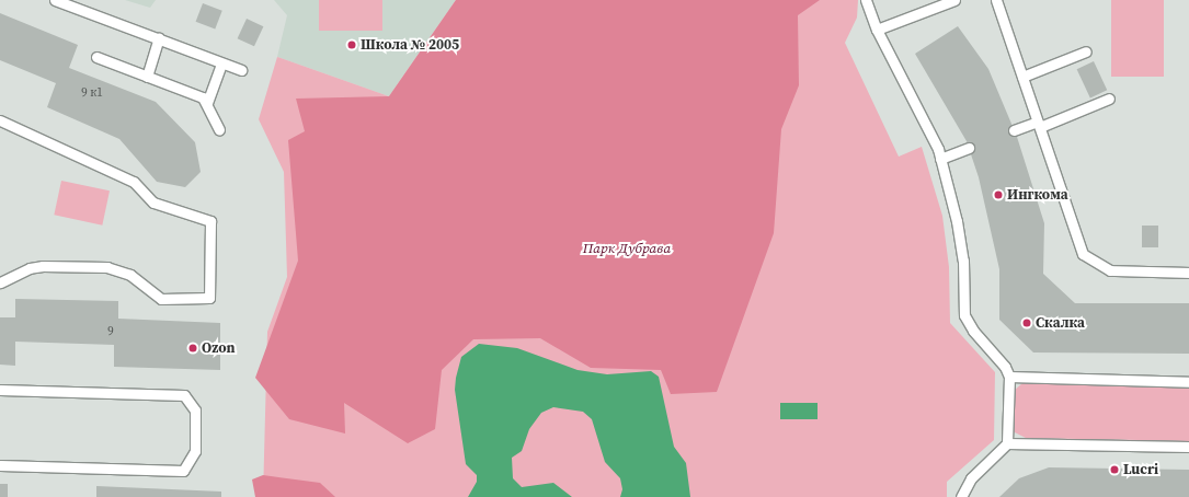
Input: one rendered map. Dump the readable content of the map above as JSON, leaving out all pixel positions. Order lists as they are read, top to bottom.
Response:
{
  "parks": ["Парк Дубрава"],
  "places": [
    "Школа № 2005",
    "Ингкома",
    "Скалка",
    "Ozon",
    "Lucri"
  ],
  "house_numbers": ["9 к1", "9"]
}
